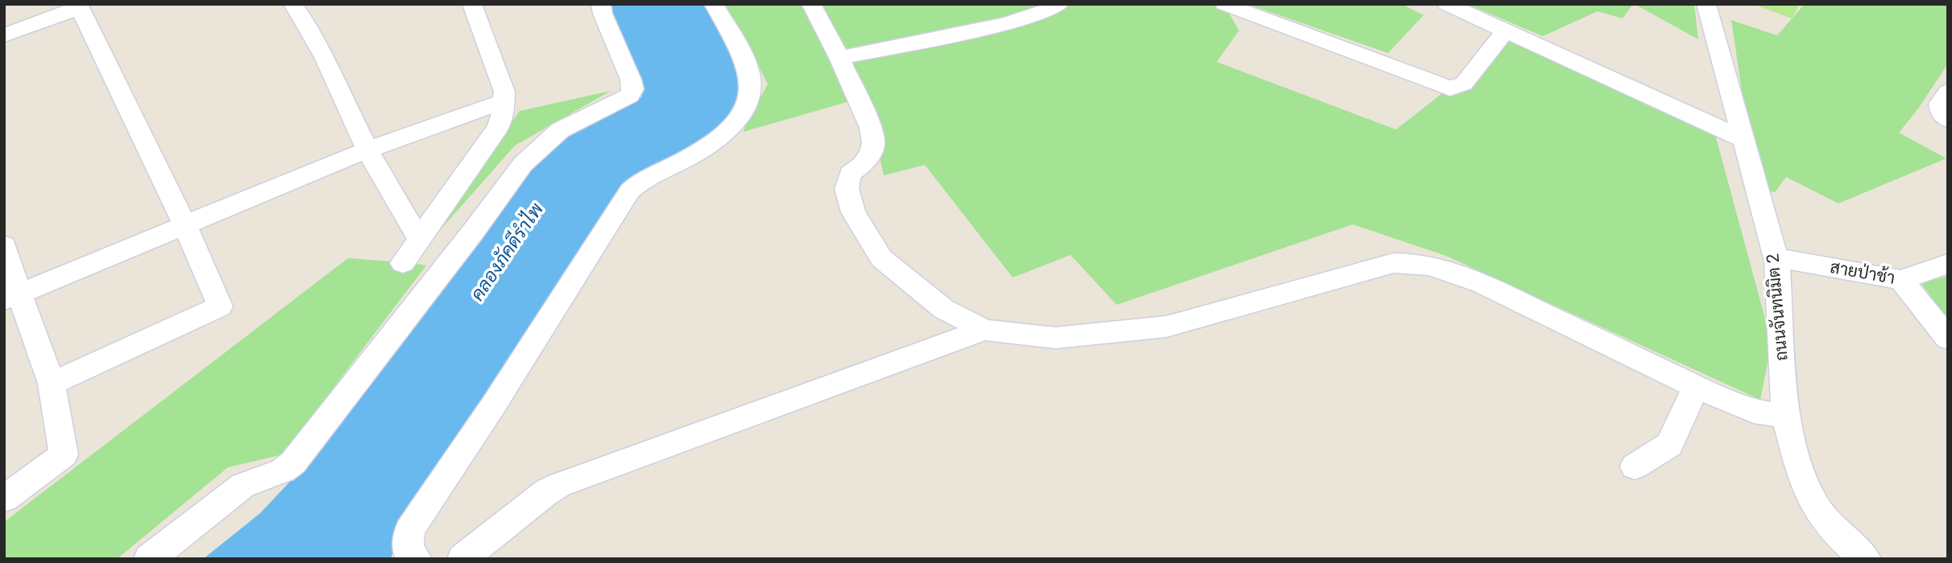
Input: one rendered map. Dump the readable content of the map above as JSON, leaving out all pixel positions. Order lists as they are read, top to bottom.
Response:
{
  "streets": {
    "street": ["สายป่าช้า", "ถนนจันทนิมิต 2"]
  },
  "crossings": [
    ["สายป่าช้า", "ถนนจันทนิมิต 2"]
  ],
  "water": ["คลองภัคดีรำไพ"]
}
